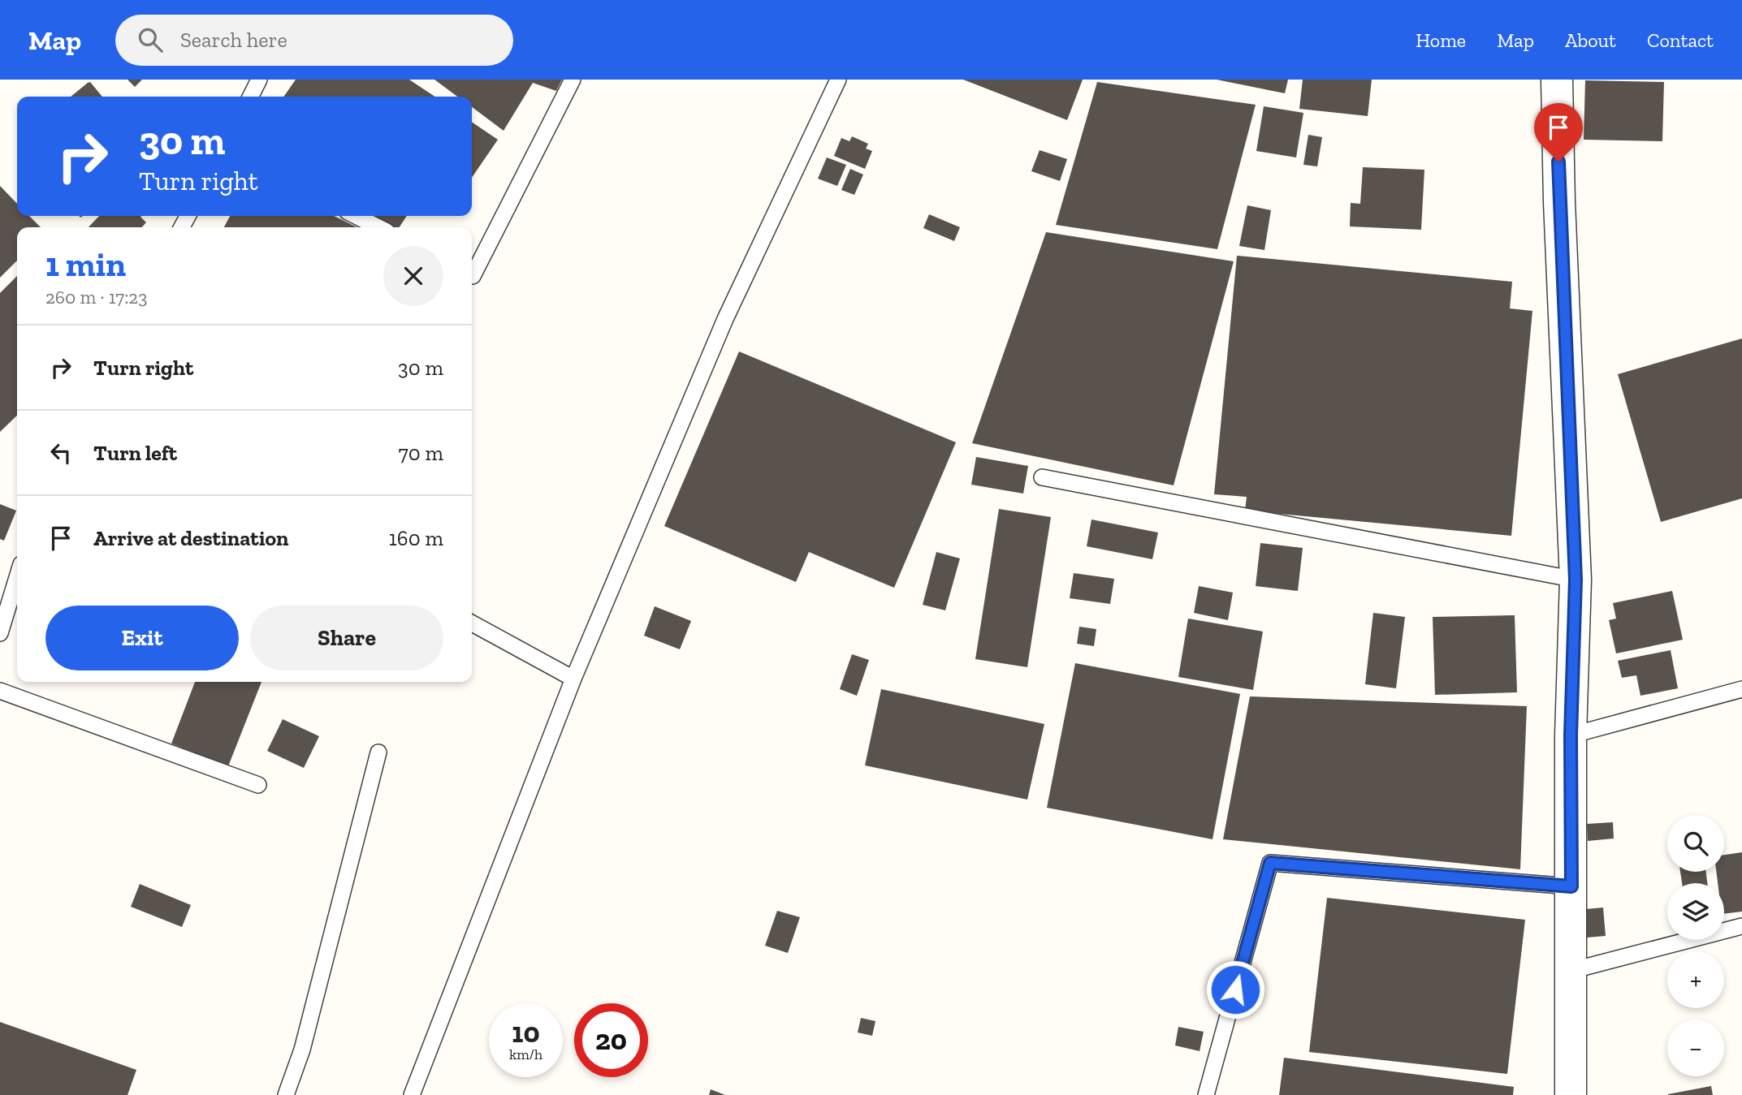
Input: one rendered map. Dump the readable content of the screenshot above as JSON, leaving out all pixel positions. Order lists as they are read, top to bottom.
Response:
{
  "page": {
    "header": "Map",
    "search": "Search here",
    "nav": [
      "Home",
      "Map",
      "About",
      "Contact"
    ],
    "turn": ["30 m", "Turn right"],
    "heading": ["1 min", "260 m · 17:23"],
    "list": [
      {
        "name": "Turn right",
        "value": "30 m"
      },
      {
        "name": "Turn left",
        "value": "70 m"
      },
      {
        "name": "Arrive at destination",
        "value": "160 m"
      }
    ],
    "buttons": ["Exit", "Share"],
    "map_buttons": ["+", "−"],
    "speed": "10 km/h",
    "limit": "20"
  }
}
